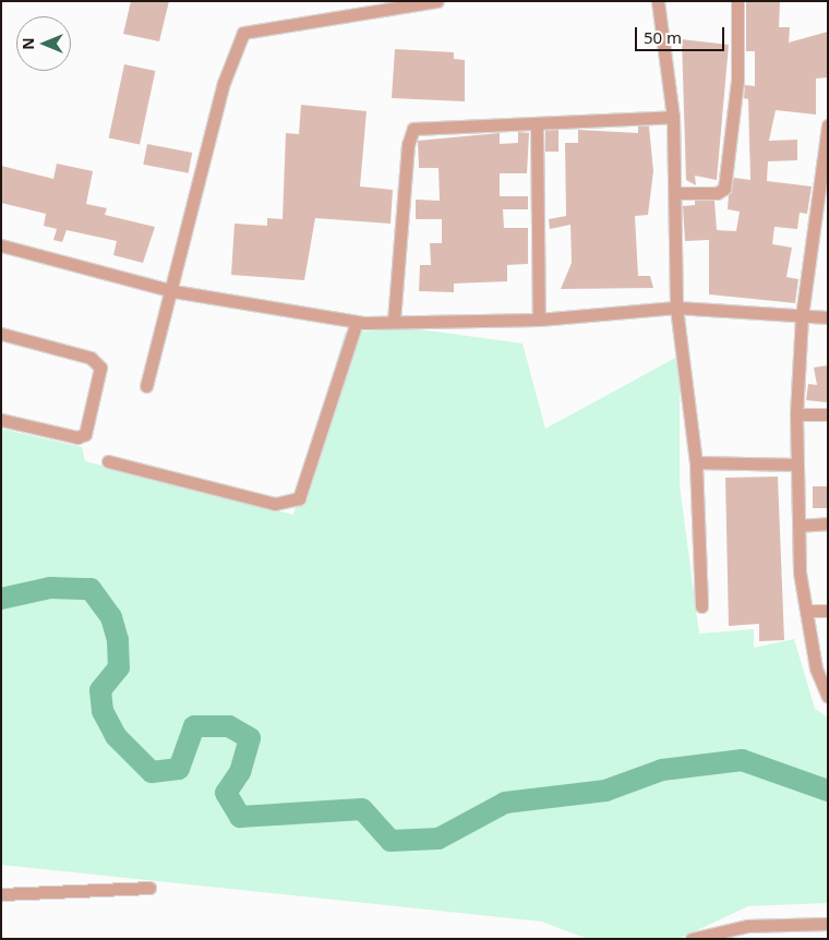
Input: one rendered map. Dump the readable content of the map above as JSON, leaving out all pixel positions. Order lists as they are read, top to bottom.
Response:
{
  "scale_bar": "50 m",
  "north": "left"
}
